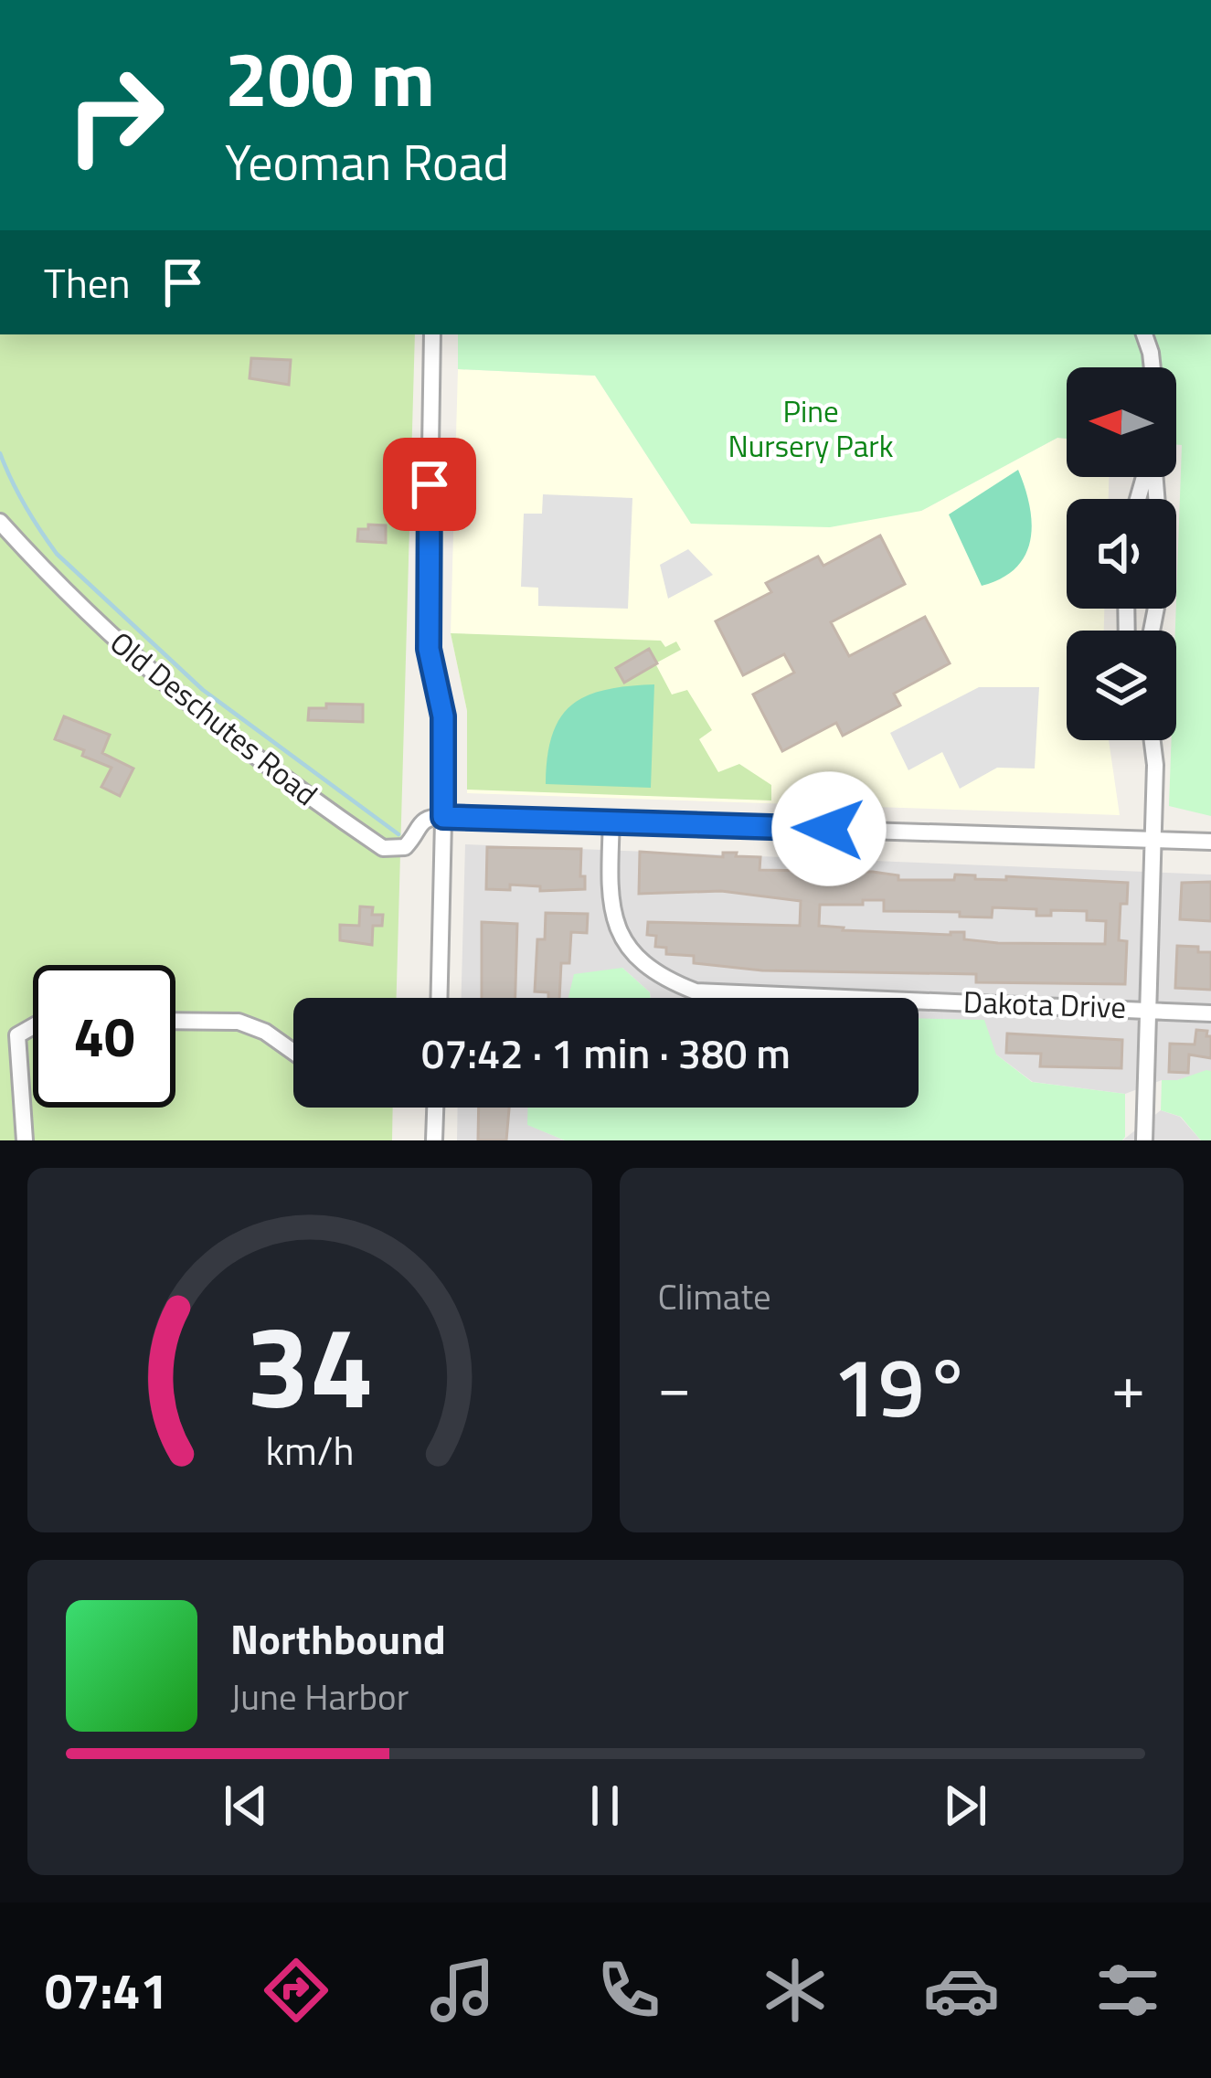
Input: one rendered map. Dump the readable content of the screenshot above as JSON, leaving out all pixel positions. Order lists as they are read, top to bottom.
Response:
{
  "streets": {
    "street": ["Old Deschutes Road", "Dakota Drive"]
  },
  "parks": ["Pine Nursery Park"],
  "north": "left",
  "page": {
    "turn": ["200 m", "Yeoman Road"],
    "then": "Then",
    "limit": "40",
    "trip": "07:42 · 1 min · 380 m",
    "tile": "Climate",
    "heat": ["−", "19°", "+"],
    "song": ["Northbound", "June Harbor"],
    "tabs": "07:41",
    "gauge": ["34", "km/h"]
  }
}
